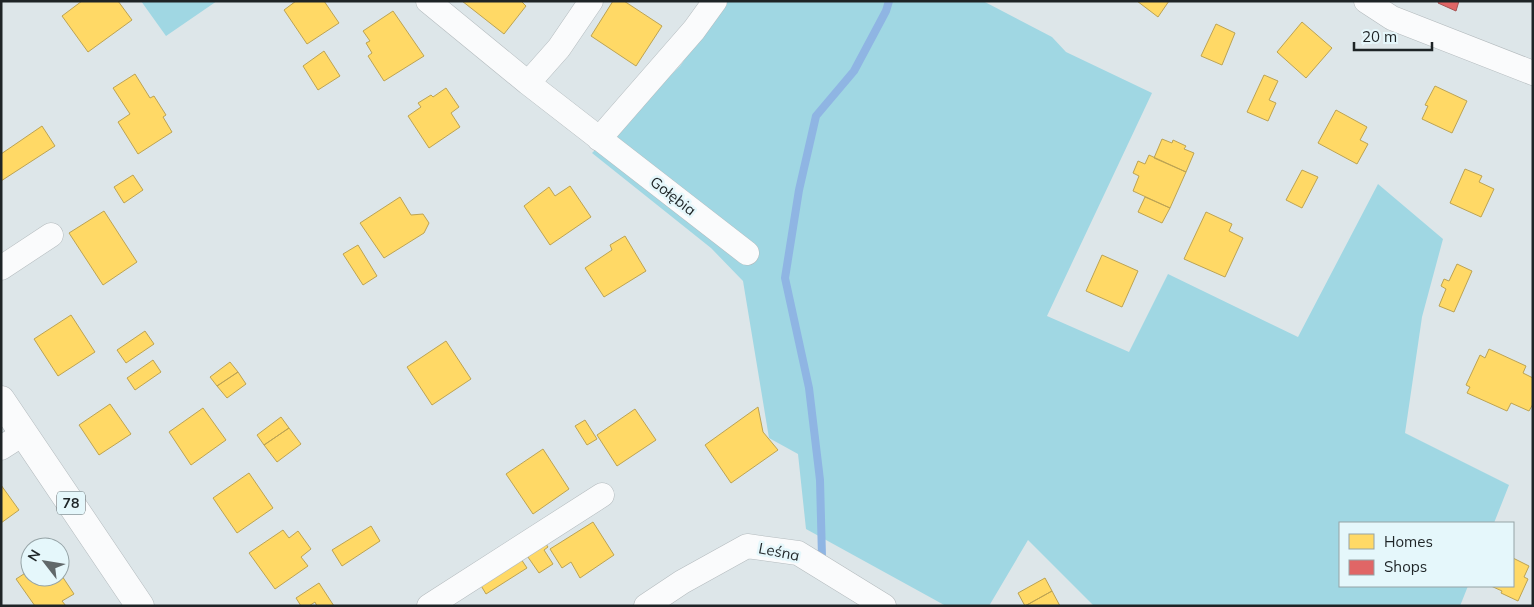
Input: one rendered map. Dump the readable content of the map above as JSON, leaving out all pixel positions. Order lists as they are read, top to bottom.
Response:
{
  "streets": {
    "main road": ["78"],
    "street": ["Gołębia", "Leśna"]
  },
  "legend": ["Homes", "Shops"],
  "scale_bar": "20 m",
  "north": "top left"
}
